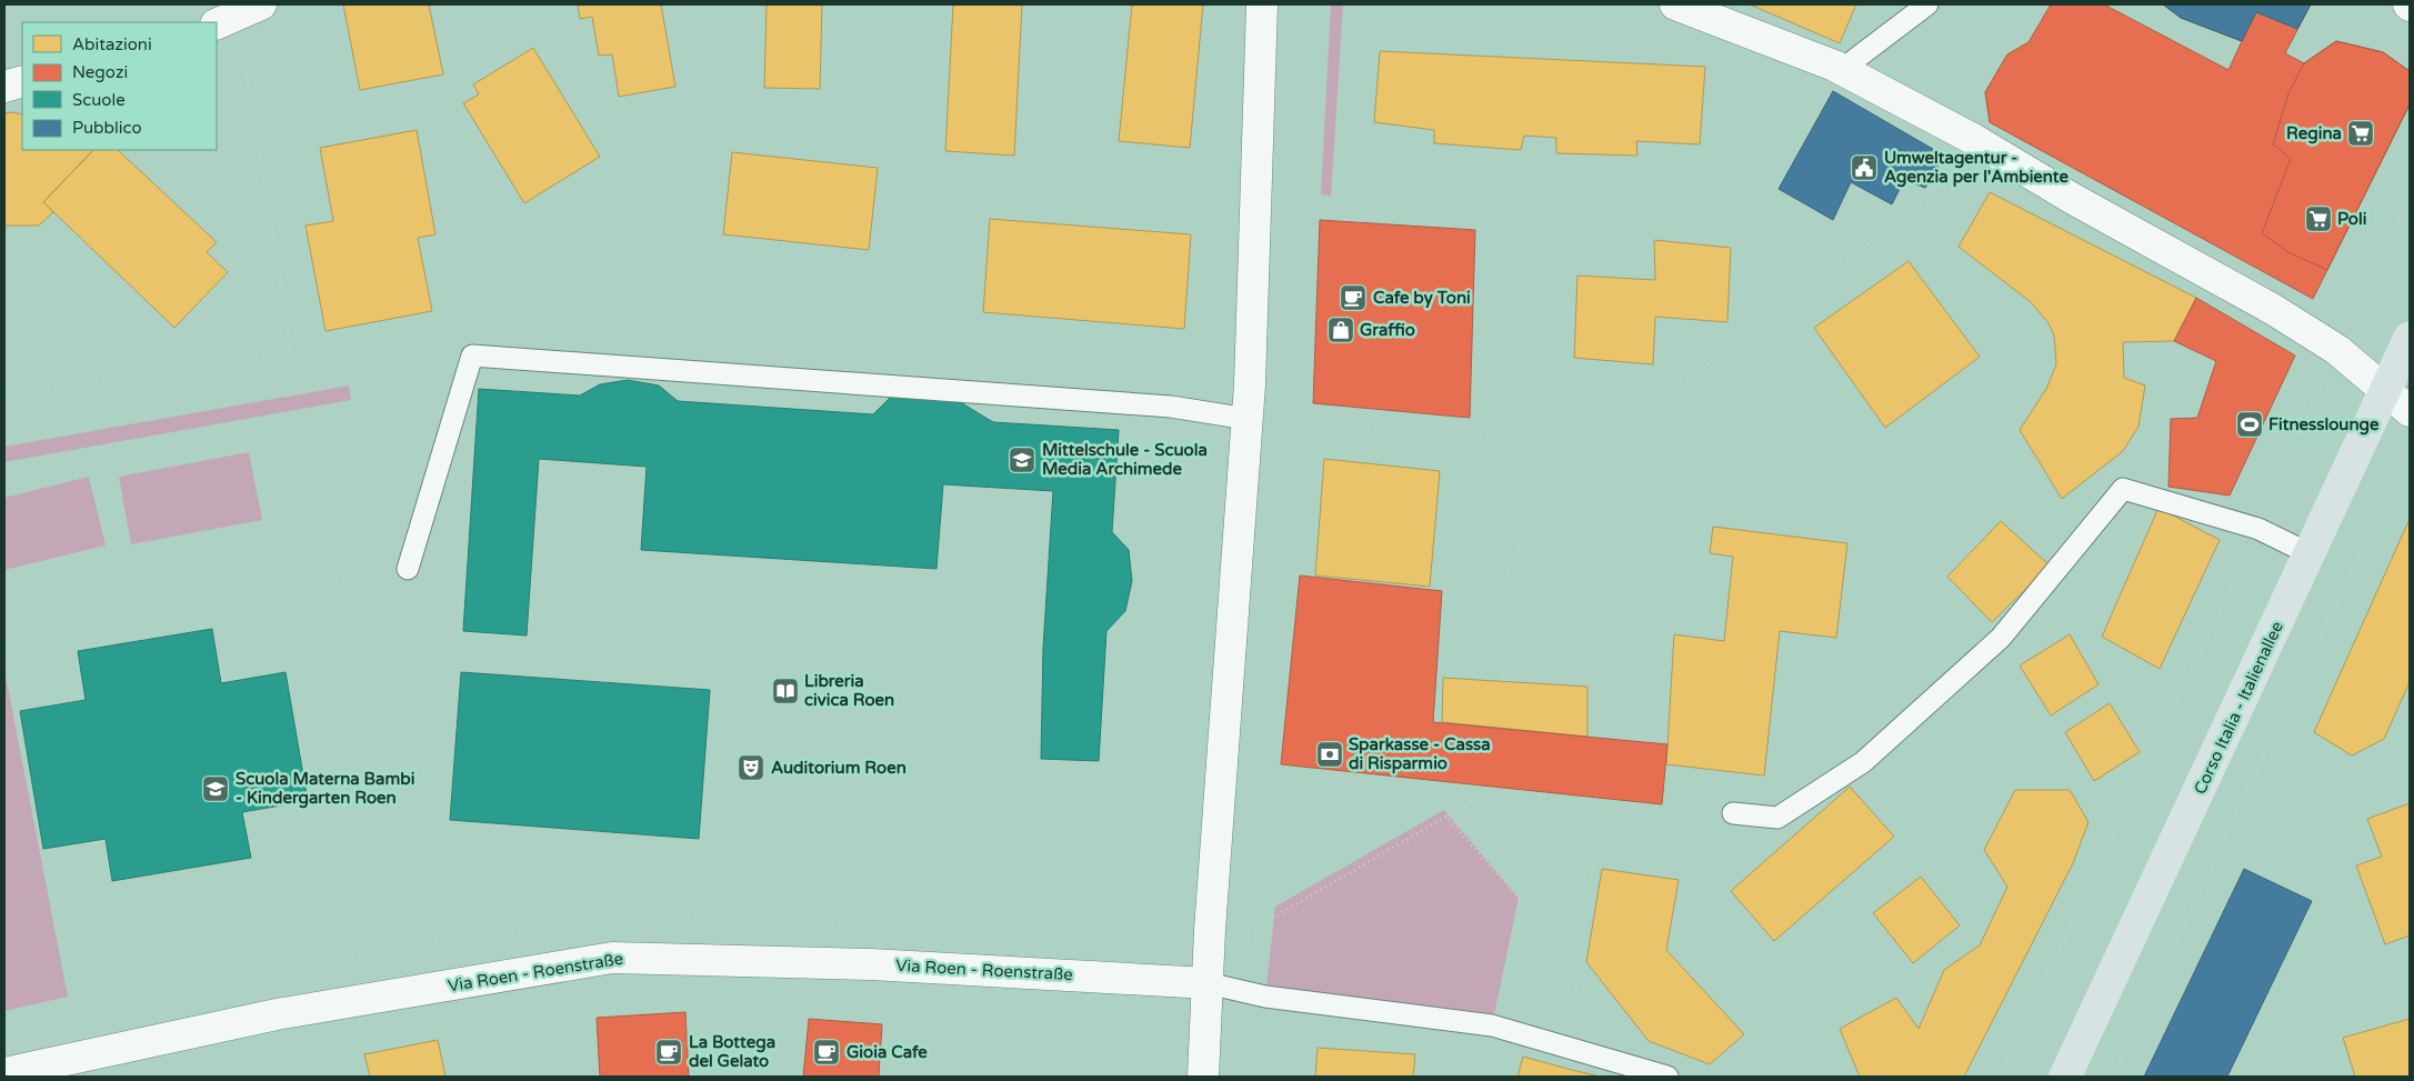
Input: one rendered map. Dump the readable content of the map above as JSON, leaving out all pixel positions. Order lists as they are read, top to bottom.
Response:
{
  "streets": {
    "main road": ["Corso Italia - Italienallee"],
    "street": ["Via Roen - Roenstraße"]
  },
  "places": {
    "supermarket": ["Regina", "Poli"],
    "public building": ["Umweltagentur - Agenzia per l'Ambiente"],
    "cafe": ["Cafe by Toni", "La Bottega del Gelato", "Gioia Cafe"],
    "shop": ["Graffio"],
    "sports": ["Fitnesslounge"],
    "school or university": ["Mittelschule - Scuola Media Archimede", "Scuola Materna Bambi - Kindergarten Roen"],
    "library": ["Libreria civica Roen"],
    "bank": ["Sparkasse - Cassa di Risparmio"],
    "theatre": ["Auditorium Roen"]
  },
  "legend": [
    "Abitazioni",
    "Negozi",
    "Scuole",
    "Pubblico"
  ]
}
